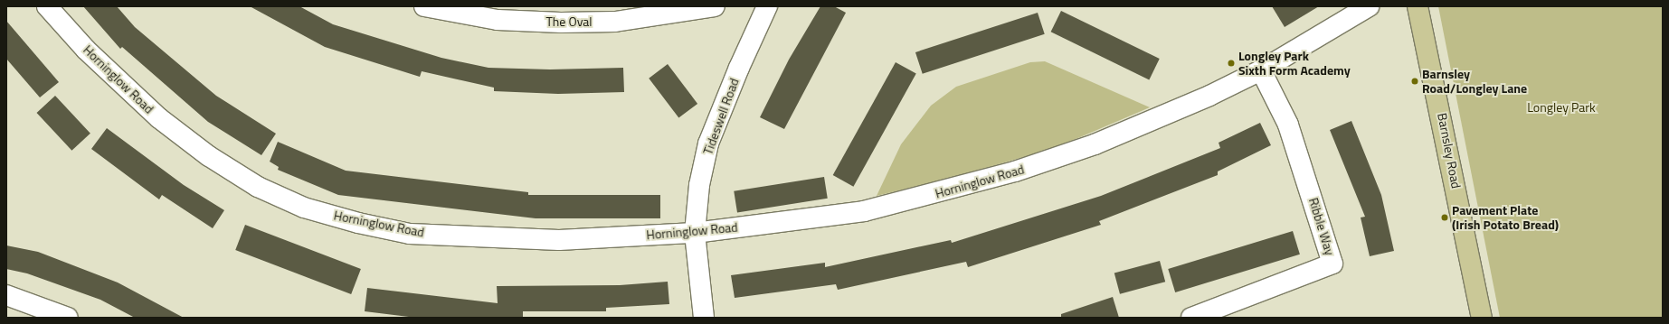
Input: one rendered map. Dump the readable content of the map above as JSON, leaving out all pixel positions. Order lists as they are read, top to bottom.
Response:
{
  "streets": {
    "main road": ["Barnsley Road"],
    "street": [
      "The Oval",
      "Horninglow Road",
      "Tideswell Road",
      "Ribble Way"
    ]
  },
  "crossings": [
    ["Horninglow Road", "Tideswell Road"],
    ["Horninglow Road", "Ribble Way"]
  ],
  "parks": ["Longley Park"],
  "places": ["Longley Park Sixth Form Academy", "Barnsley Road/Longley Lane", "Pavement Plate (Irish Potato Bread)"]
}
